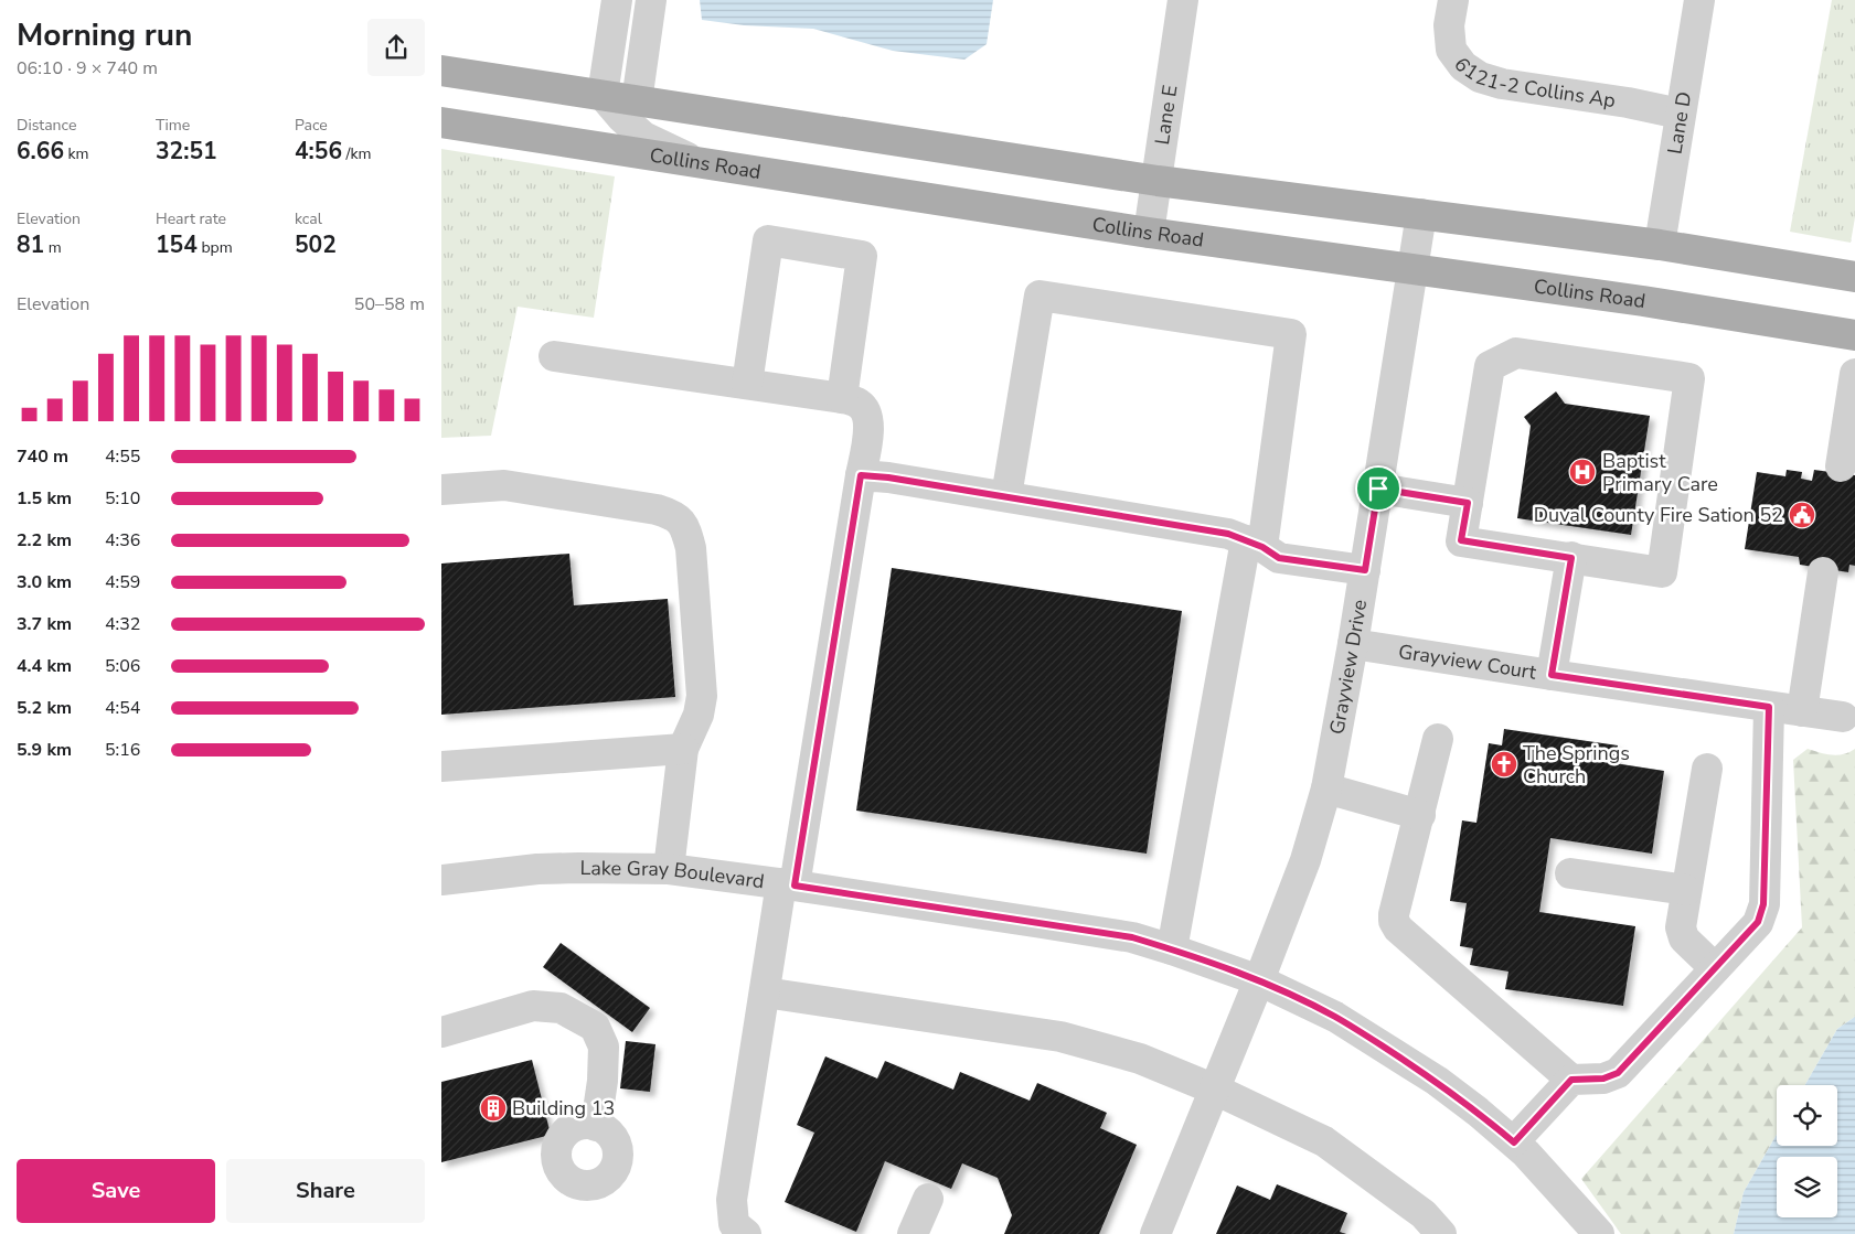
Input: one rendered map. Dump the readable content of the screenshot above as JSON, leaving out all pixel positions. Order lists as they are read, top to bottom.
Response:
{
  "streets": {
    "main road": ["Collins Road"],
    "street": [
      "6121-2 Collins Ap",
      "Lane E",
      "Lane D",
      "Grayview Court",
      "Grayview Drive",
      "Lake Gray Boulevard"
    ]
  },
  "crossings": [
    ["6121-2 Collins Ap", "Lane D"],
    ["Lane E", "Collins Road"],
    ["Collins Road", "Grayview Drive"],
    ["Grayview Court", "Grayview Drive"],
    ["Grayview Drive", "Lake Gray Boulevard"]
  ],
  "places": {
    "hospital": ["Baptist Primary Care"],
    "public building": ["Duval County Fire Sation 52"],
    "church": ["The Springs Church"],
    "building": ["Building 13"]
  },
  "page": {
    "heading": ["Morning run", "06:10 · 9 × 740 m"],
    "stats": [
      ["Distance", "6.66 km"],
      ["Time", "32:51"],
      ["Pace", "4:56 /km"],
      ["Elevation", "81 m"],
      ["Heart rate", "154 bpm"],
      ["kcal", "502"]
    ],
    "chart": ["Elevation", "50–58 m"],
    "list": [
      {
        "name": "740 m",
        "note": "4:55"
      },
      {
        "name": "1.5 km",
        "note": "5:10"
      },
      {
        "name": "2.2 km",
        "note": "4:36"
      },
      {
        "name": "3.0 km",
        "note": "4:59"
      },
      {
        "name": "3.7 km",
        "note": "4:32"
      },
      {
        "name": "4.4 km",
        "note": "5:06"
      },
      {
        "name": "5.2 km",
        "note": "4:54"
      },
      {
        "name": "5.9 km",
        "note": "5:16"
      }
    ],
    "buttons": ["Save", "Share"]
  }
}
